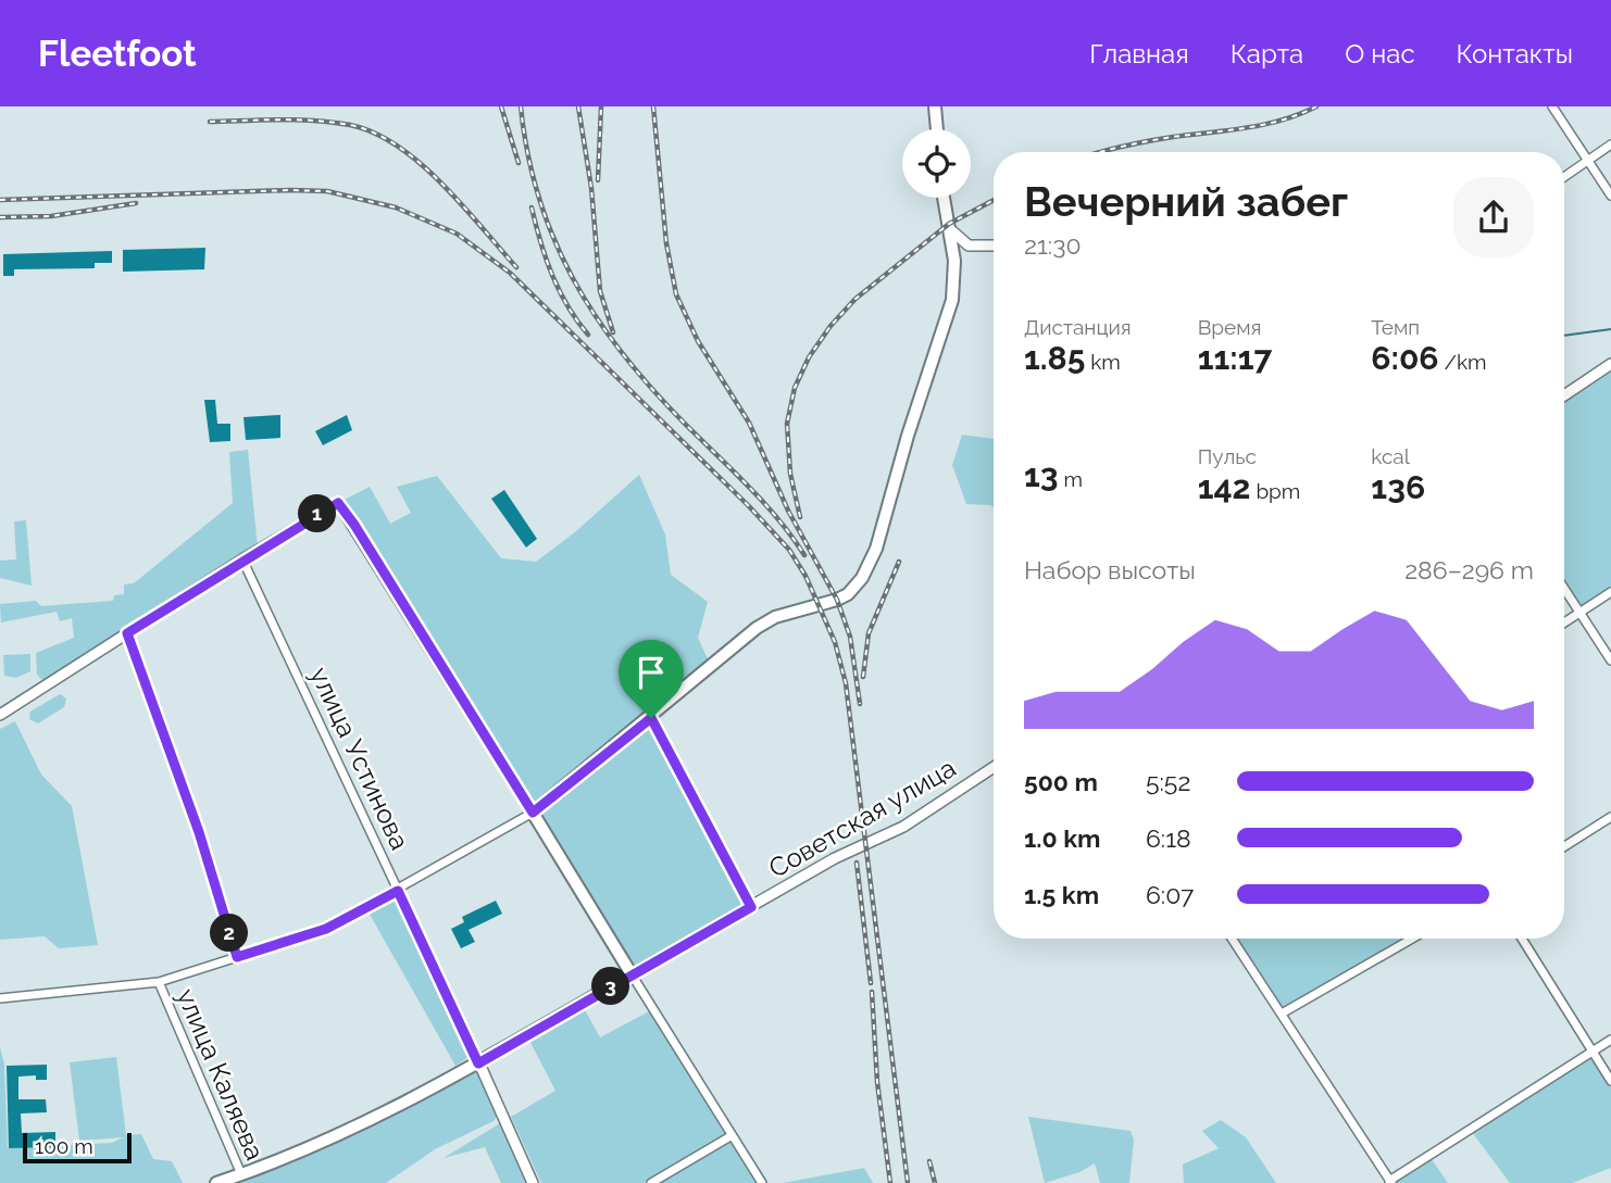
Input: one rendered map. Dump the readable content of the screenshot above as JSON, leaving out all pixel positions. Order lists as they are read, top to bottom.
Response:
{
  "streets": {
    "main road": ["Советская улица"],
    "street": ["улица Устинова", "улица Каляева"]
  },
  "crossings": [
    ["улица Устинова", "Советская улица"],
    ["Советская улица", "улица Каляева"]
  ],
  "scale_bar": "100 m",
  "page": {
    "header": "Fleetfoot",
    "nav": [
      "Главная",
      "Карта",
      "О нас",
      "Контакты"
    ],
    "heading": ["Вечерний забег", "21:30"],
    "stats": [
      ["Дистанция", "1.85 km"],
      ["Время", "11:17"],
      ["Темп", "6:06 /km"],
      ["13 m"],
      ["Пульс", "142 bpm"],
      ["kcal", "136"]
    ],
    "pins": ["1", "2", "3"],
    "chart": ["Набор высоты", "286–296 m"],
    "list": [
      {
        "name": "500 m",
        "note": "5:52"
      },
      {
        "name": "1.0 km",
        "note": "6:18"
      },
      {
        "name": "1.5 km",
        "note": "6:07"
      }
    ],
    "scale": "100 m"
  }
}
